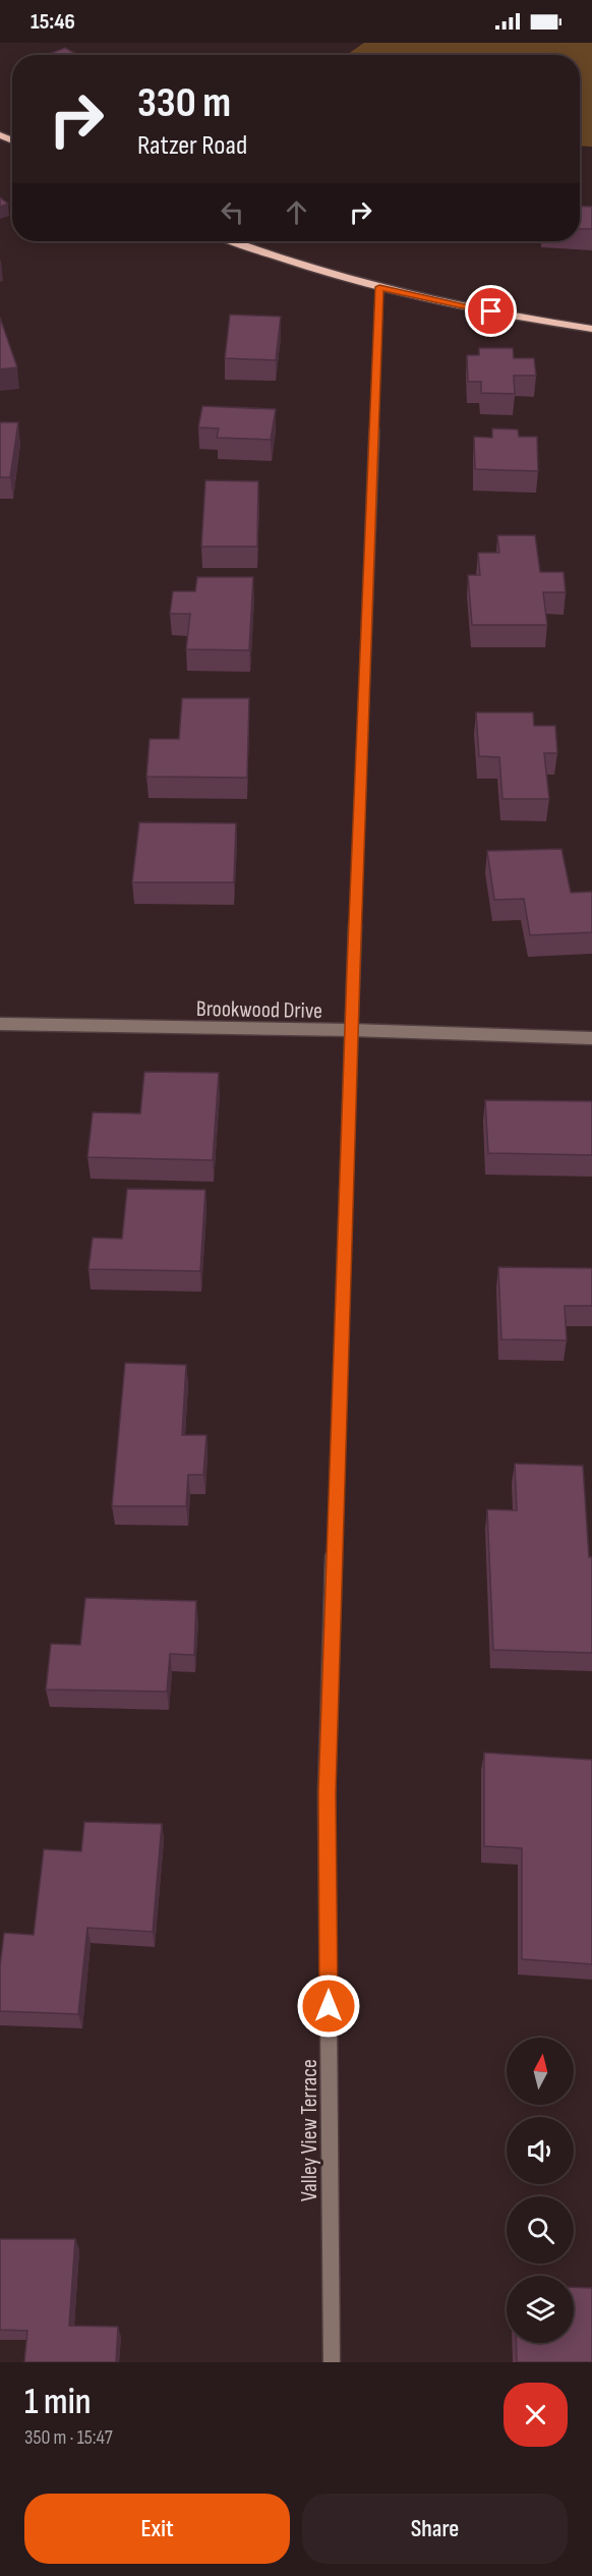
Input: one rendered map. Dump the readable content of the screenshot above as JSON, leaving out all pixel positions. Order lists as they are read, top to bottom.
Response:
{
  "streets": {
    "street": ["Brookwood Drive", "Valley View Terrace"]
  },
  "crossings": [
    ["Brookwood Drive", "Valley View Terrace"]
  ],
  "north": "top",
  "page": {
    "status": "15:46",
    "turn": ["330 m", "Ratzer Road"],
    "heading": ["1 min", "350 m · 15:47"],
    "buttons": ["Exit", "Share"]
  }
}
